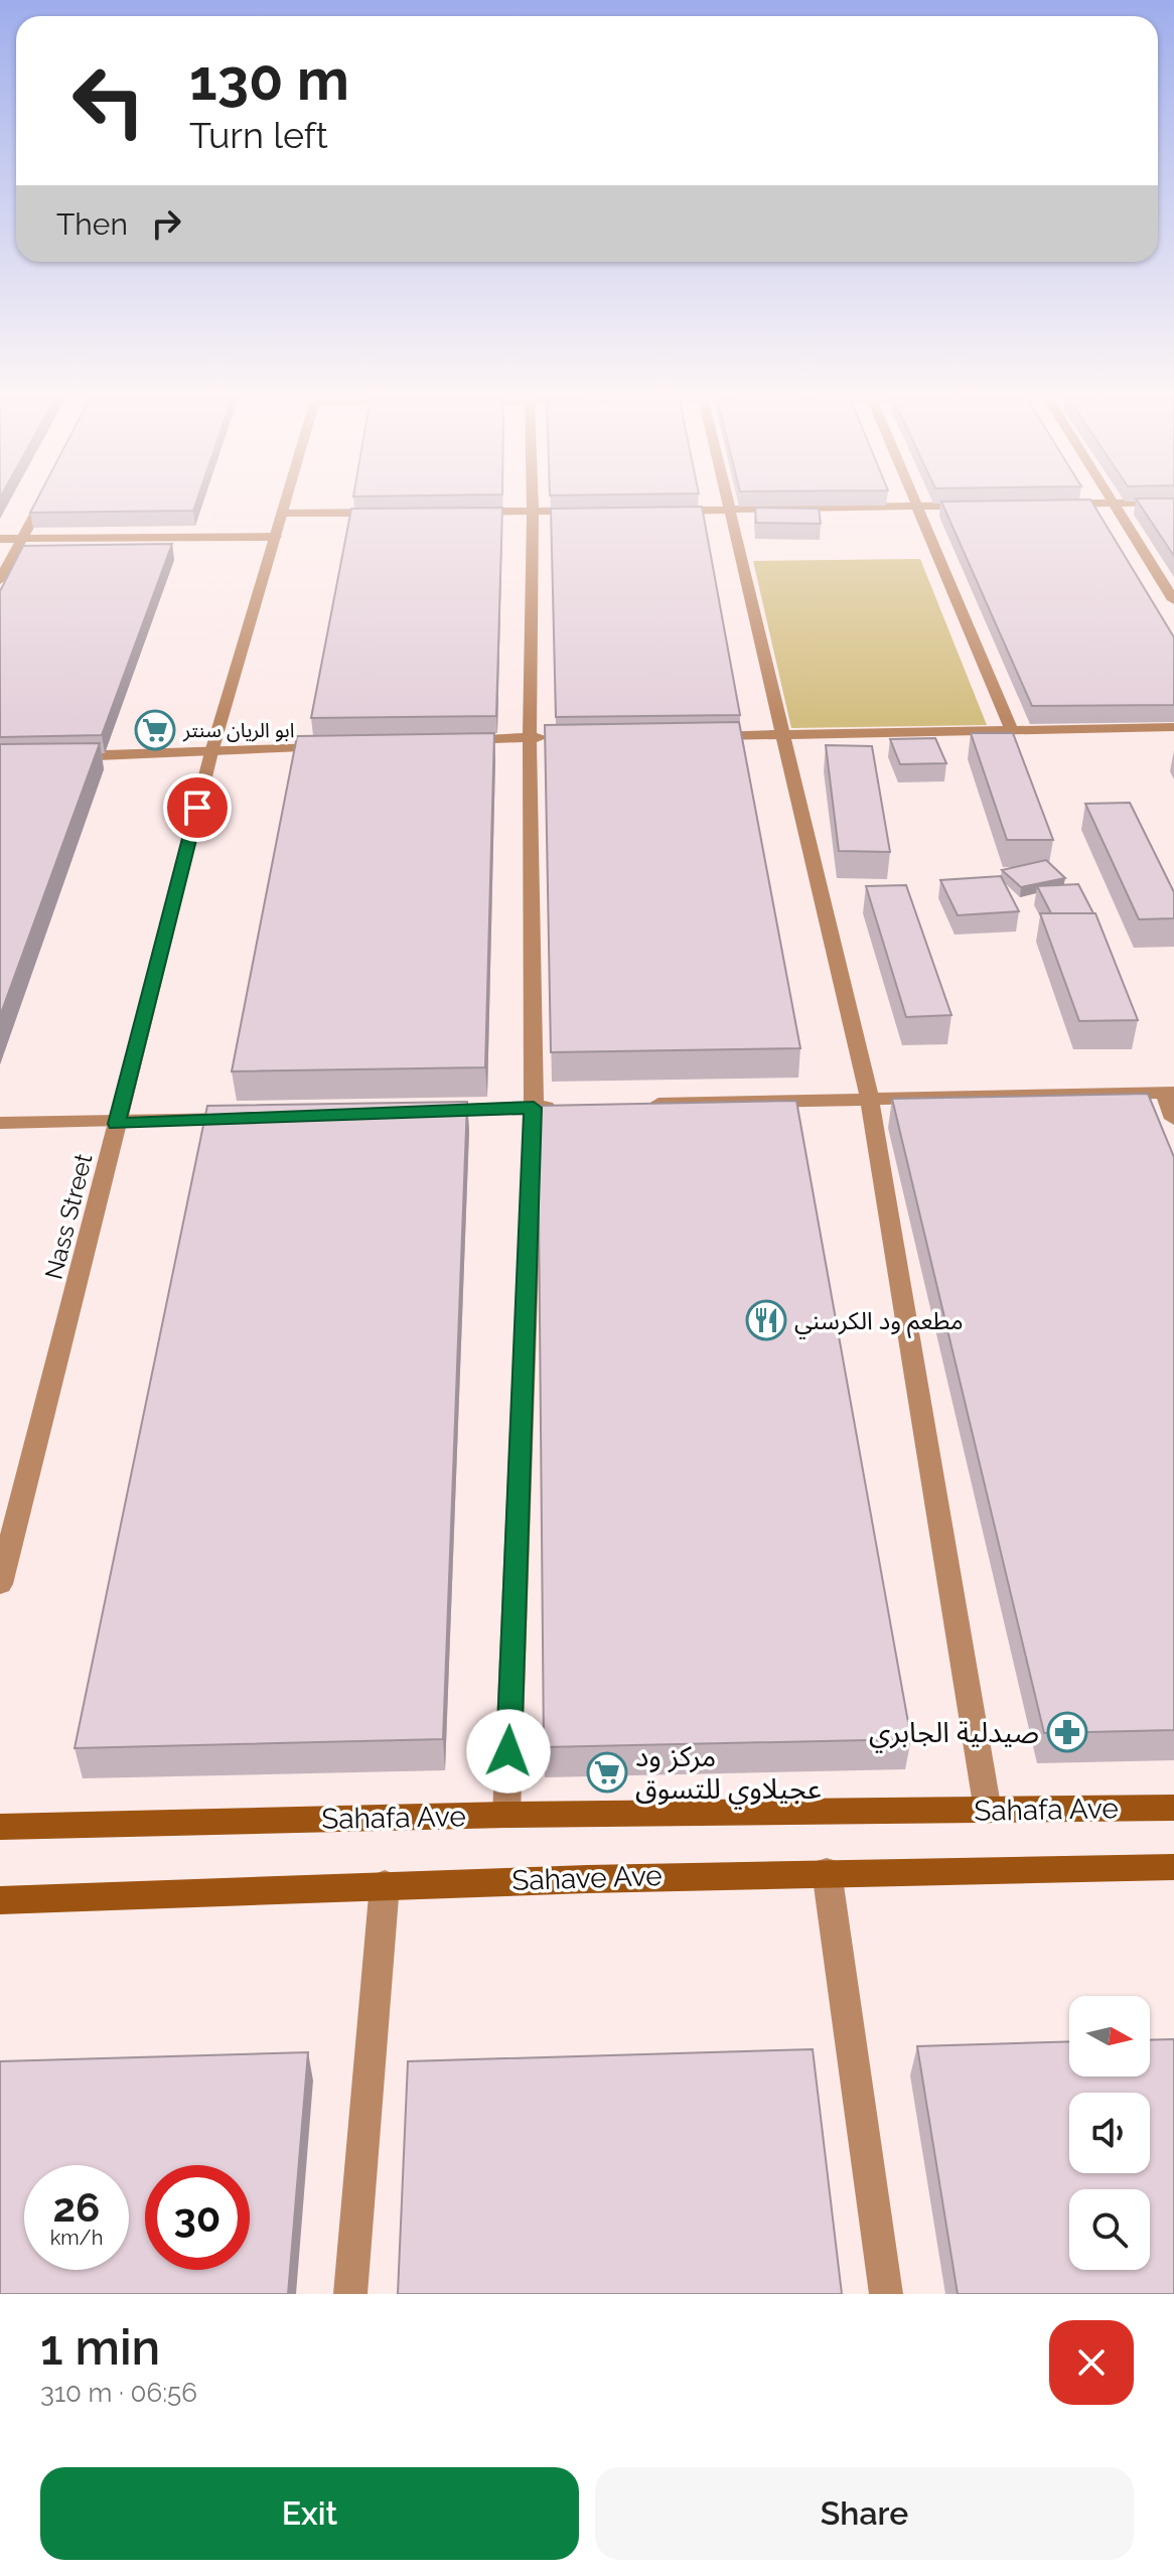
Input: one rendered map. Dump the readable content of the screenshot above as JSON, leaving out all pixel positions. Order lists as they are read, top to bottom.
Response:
{
  "streets": {
    "main road": ["Sahafa Ave", "Sahave Ave"],
    "street": ["Nass Street"]
  },
  "places": {
    "supermarket": ["ابو الريان سنتر", "مركز ود عجيلاوي للتسوق"],
    "restaurant": ["مطعم ود الكرسني"],
    "pharmacy": ["صيدلية الجابري"]
  },
  "north": "right",
  "page": {
    "turn": ["130 m", "Turn left"],
    "then": "Then",
    "speed": "26 km/h",
    "limit": "30",
    "heading": ["1 min", "310 m · 06:56"],
    "buttons": ["Exit", "Share"]
  }
}
